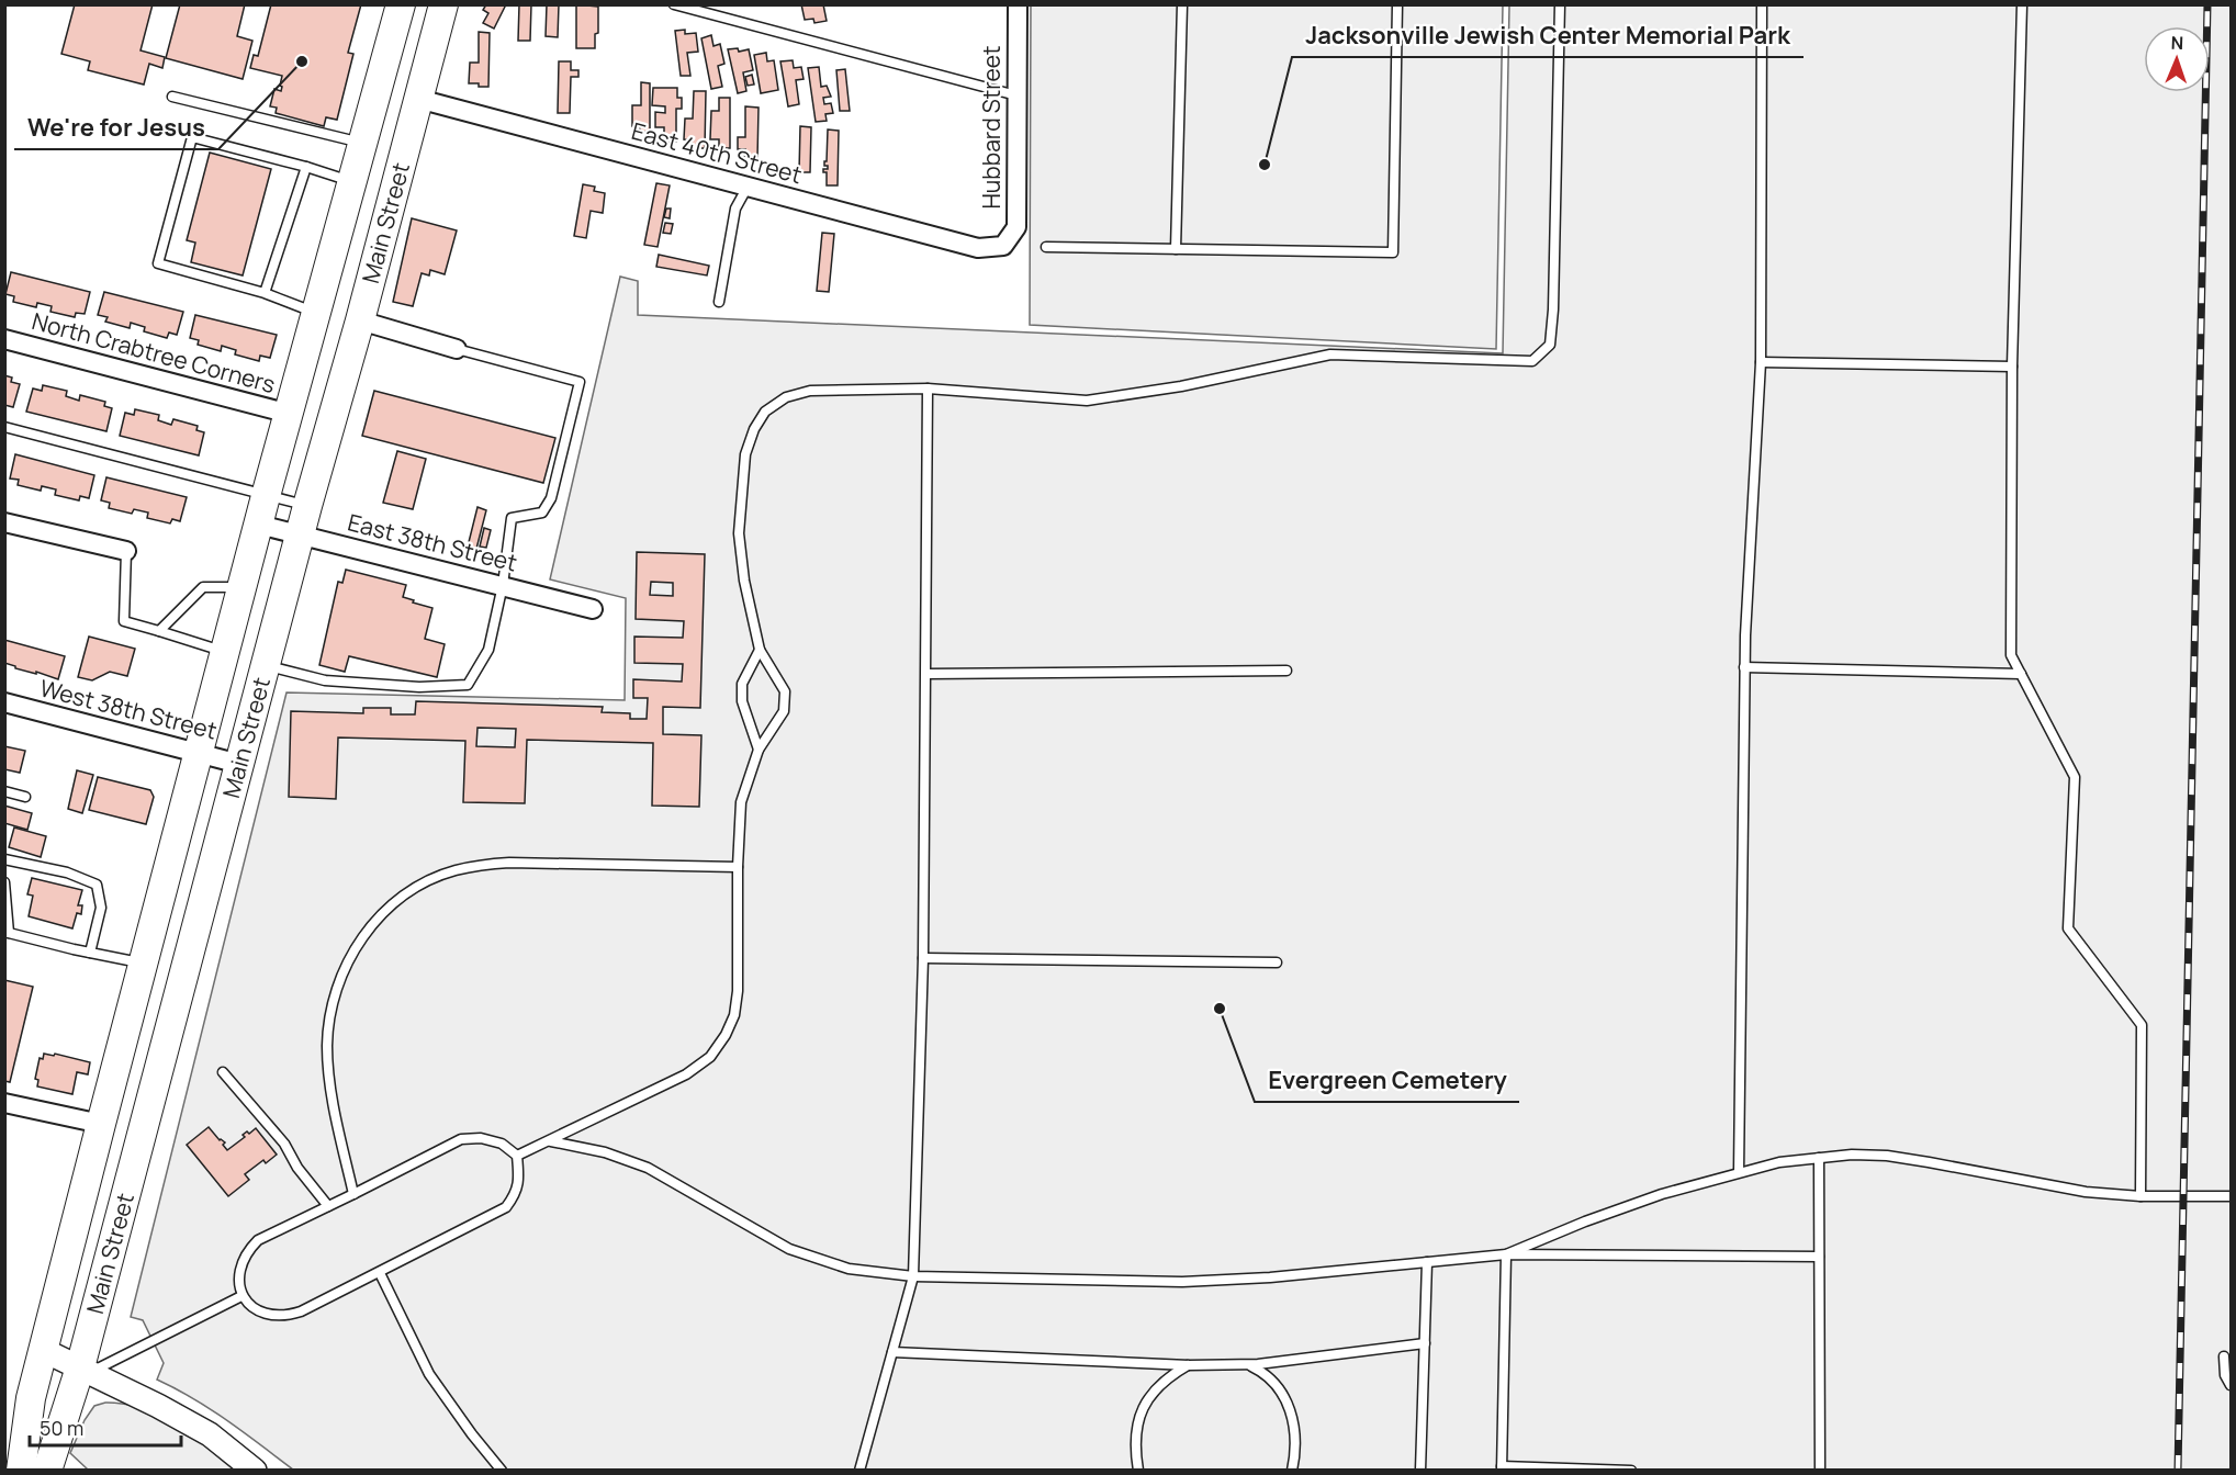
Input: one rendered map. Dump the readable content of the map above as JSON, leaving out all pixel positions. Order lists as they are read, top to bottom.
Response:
{
  "streets": {
    "main road": ["Main Street"],
    "street": [
      "Hubbard Street",
      "East 40th Street",
      "North Crabtree Corners",
      "East 38th Street",
      "West 38th Street"
    ]
  },
  "crossings": [
    ["Hubbard Street", "East 40th Street"],
    ["East 40th Street", "Main Street"],
    ["Main Street", "North Crabtree Corners"],
    ["Main Street", "East 38th Street"],
    ["Main Street", "West 38th Street"]
  ],
  "places": ["We're for Jesus", "Jacksonville Jewish Center Memorial Park", "Evergreen Cemetery"],
  "scale_bar": "50 m",
  "north": "top"
}
